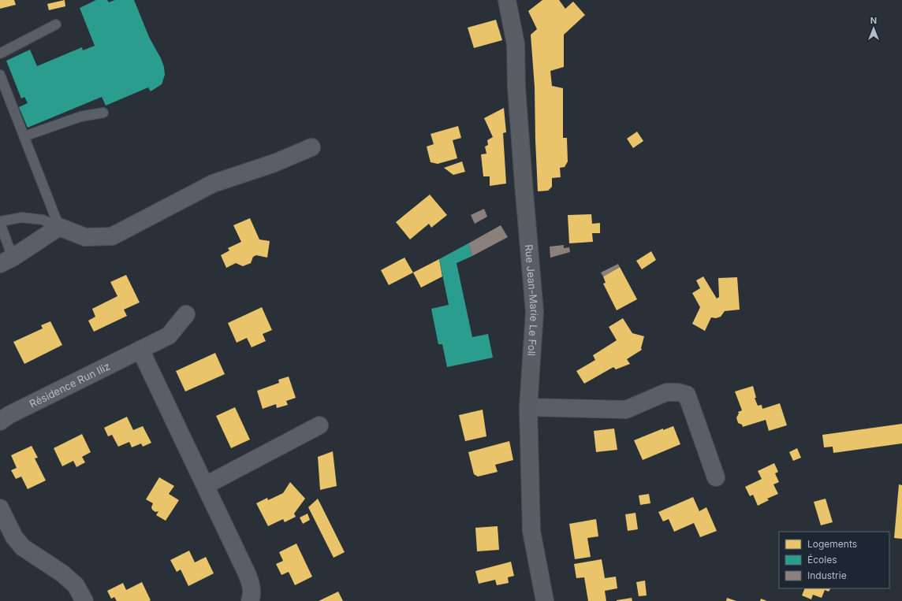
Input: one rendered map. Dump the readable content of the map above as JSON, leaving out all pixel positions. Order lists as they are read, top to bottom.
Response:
{
  "streets": {
    "main road": ["Rue Jean-Marie Le Foll"],
    "street": ["Résidence Run Iliz"]
  },
  "legend": ["Logements", "Écoles", "Industrie"],
  "north": "top"
}
